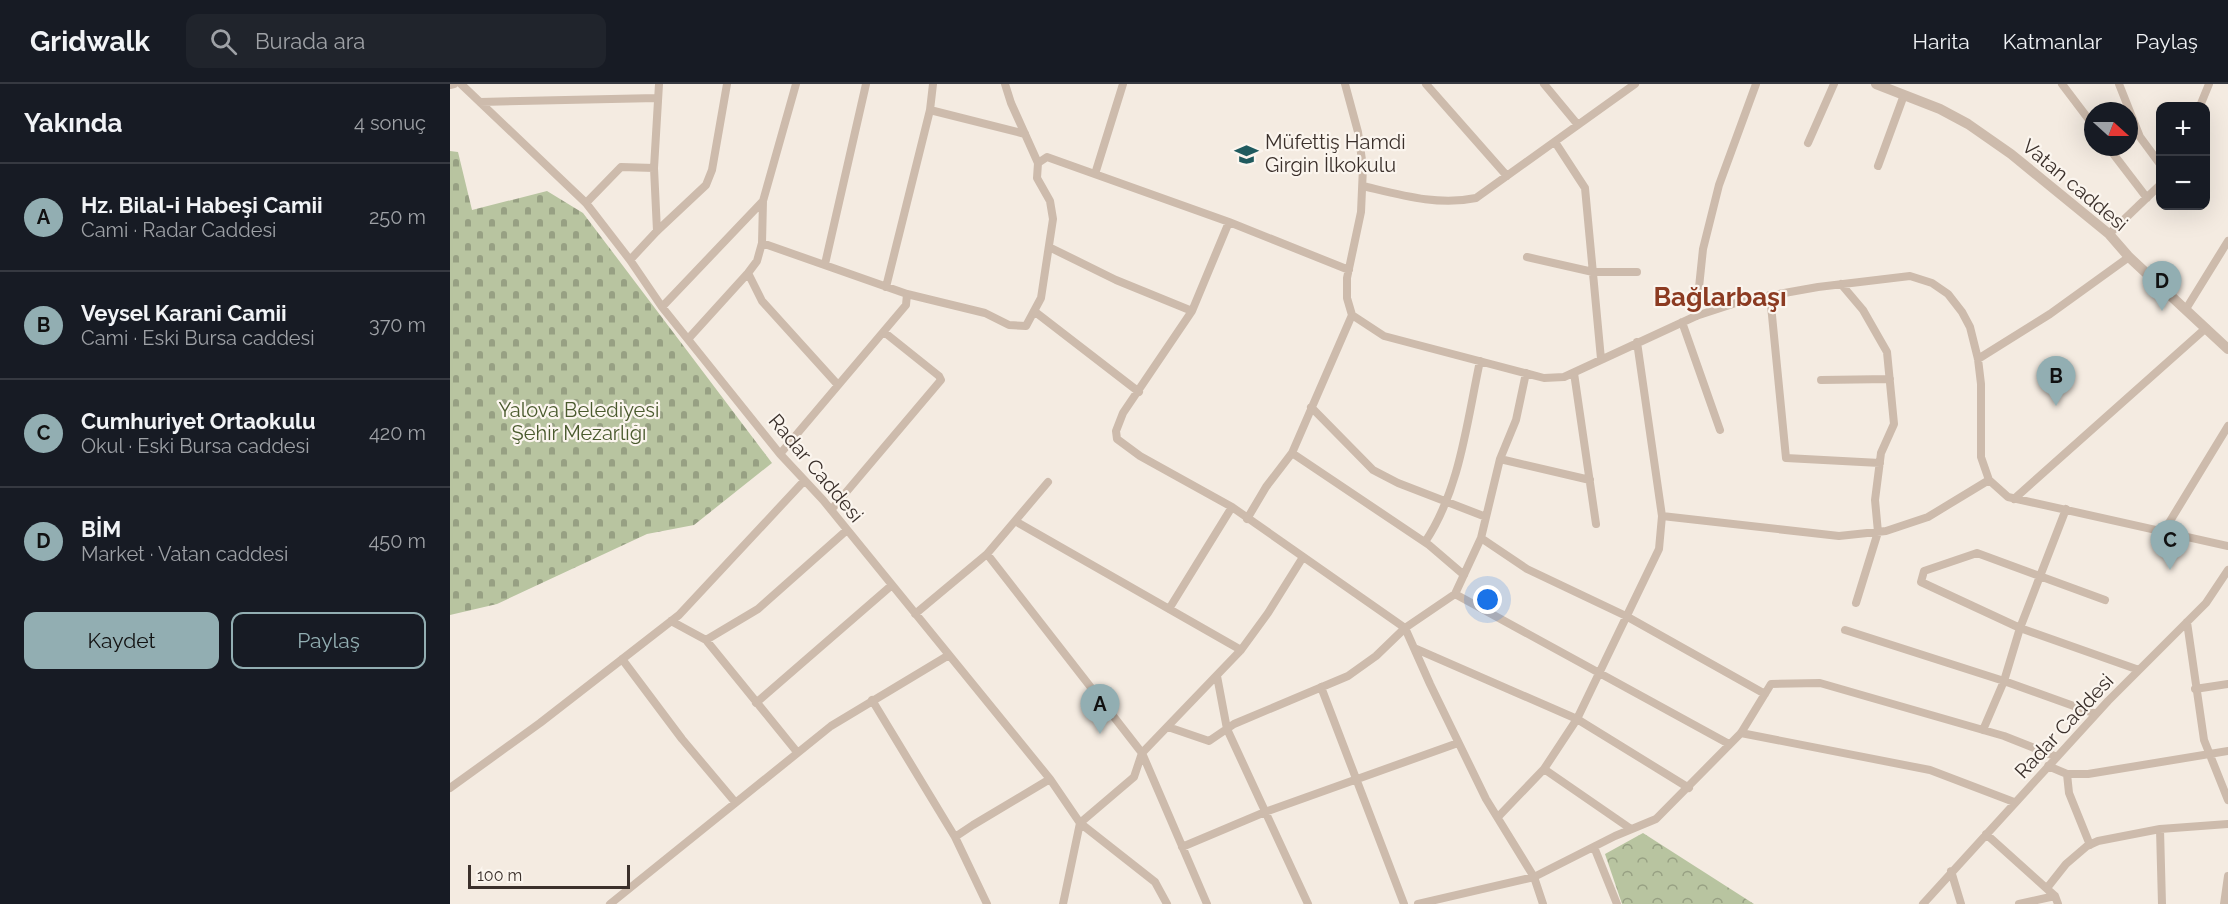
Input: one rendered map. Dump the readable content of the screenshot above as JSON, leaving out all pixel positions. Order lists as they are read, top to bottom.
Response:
{
  "streets": {
    "street": ["Vatan caddesi", "Radar Caddesi"]
  },
  "districts": ["Bağlarbaşı"],
  "parks": ["Yalova Belediyesi Şehir Mezarlığı"],
  "places": {
    "school or university": ["Müfettiş Hamdi Girgin İlkokulu"]
  },
  "scale_bar": "100 m",
  "north": "right",
  "page": {
    "header": "Gridwalk",
    "search": "Burada ara",
    "nav": ["Harita", "Katmanlar", "Paylaş"],
    "heading": ["Yakında", "4 sonuç"],
    "map_buttons": ["+", "−"],
    "list": [
      {
        "mark": "A",
        "name": "Hz. Bilal-i Habeşi Camii",
        "note": "Cami · Radar Caddesi",
        "value": "250 m"
      },
      {
        "mark": "B",
        "name": "Veysel Karani Camii",
        "note": "Cami · Eski Bursa caddesi",
        "value": "370 m"
      },
      {
        "mark": "C",
        "name": "Cumhuriyet Ortaokulu",
        "note": "Okul · Eski Bursa caddesi",
        "value": "420 m"
      },
      {
        "mark": "D",
        "name": "BİM",
        "note": "Market · Vatan caddesi",
        "value": "450 m"
      }
    ],
    "pins": [
      "D",
      "B",
      "C",
      "A"
    ],
    "buttons": ["Kaydet", "Paylaş"],
    "scale": "100 m"
  }
}
